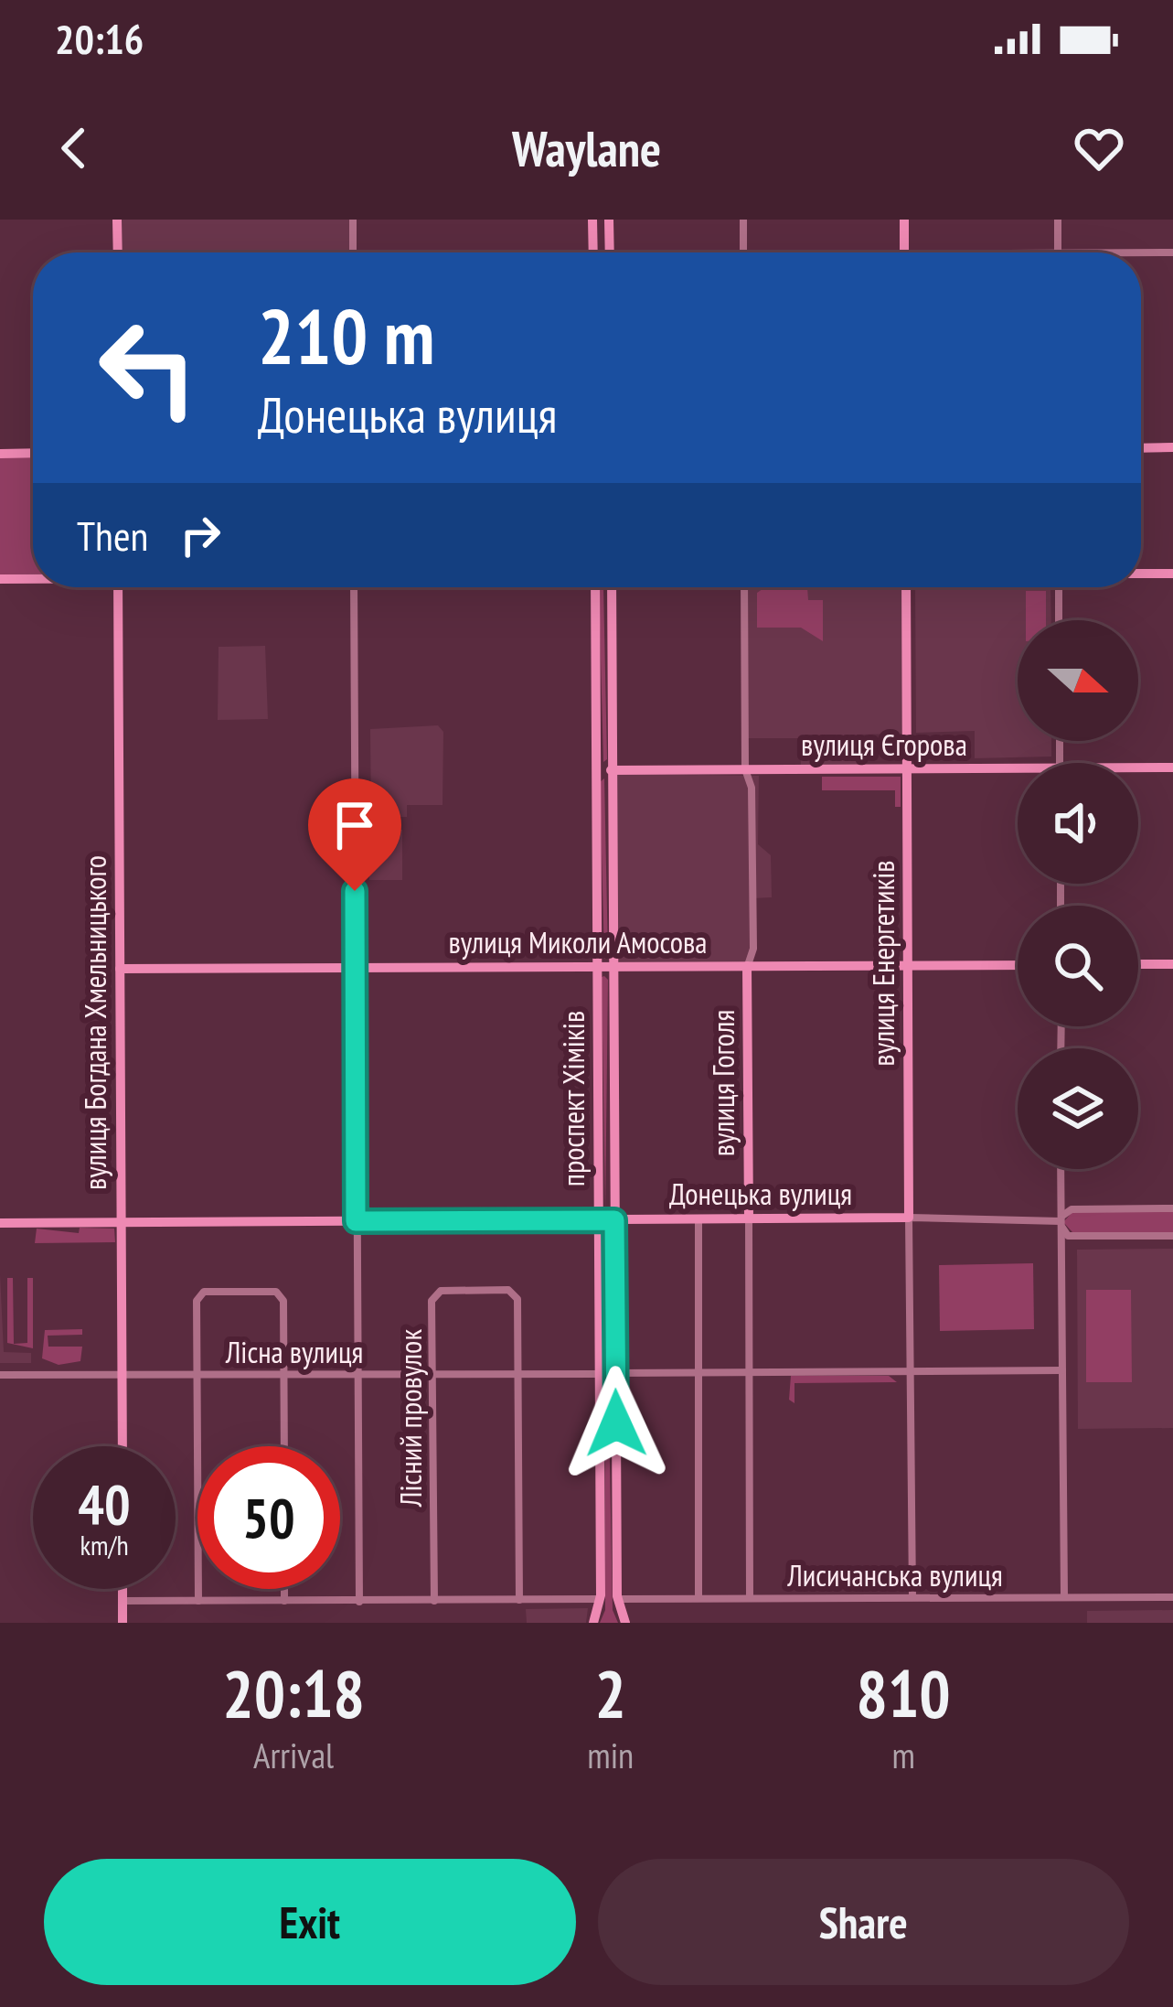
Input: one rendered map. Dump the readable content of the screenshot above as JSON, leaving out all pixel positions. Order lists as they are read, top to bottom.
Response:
{
  "streets": {
    "street": [
      "вулиця Єгорова",
      "вулиця Миколи Амосова",
      "вулиця Енергетиків",
      "вулиця Богдана Хмельницького",
      "вулиця Гоголя",
      "проспект Хіміків",
      "Донецька вулиця",
      "Лісна вулиця",
      "Лісний провулок",
      "Лисичанська вулиця"
    ]
  },
  "crossings": [
    ["вулиця Єгорова", "вулиця Енергетиків"],
    ["вулиця Єгорова", "вулиця Гоголя"],
    ["вулиця Єгорова", "проспект Хіміків"],
    ["вулиця Миколи Амосова", "вулиця Енергетиків"],
    ["вулиця Миколи Амосова", "вулиця Богдана Хмельницького"],
    ["вулиця Миколи Амосова", "вулиця Гоголя"],
    ["вулиця Миколи Амосова", "проспект Хіміків"],
    ["вулиця Енергетиків", "Донецька вулиця"],
    ["вулиця Богдана Хмельницького", "Донецька вулиця"],
    ["вулиця Богдана Хмельницького", "Лісна вулиця"],
    ["вулиця Гоголя", "Донецька вулиця"],
    ["вулиця Гоголя", "Лисичанська вулиця"],
    ["проспект Хіміків", "Донецька вулиця"],
    ["проспект Хіміків", "Лісна вулиця"],
    ["проспект Хіміків", "Лисичанська вулиця"],
    ["Лісна вулиця", "Лісний провулок"]
  ],
  "north": "right",
  "page": {
    "status": "20:16",
    "header": "Waylane",
    "turn": ["210 m", "Донецька вулиця"],
    "then": "Then",
    "speed": "40 km/h",
    "limit": "50",
    "eta": [
      "20:18",
      "Arrival",
      "2",
      "min",
      "810",
      "m"
    ],
    "buttons": ["Exit", "Share"]
  }
}
